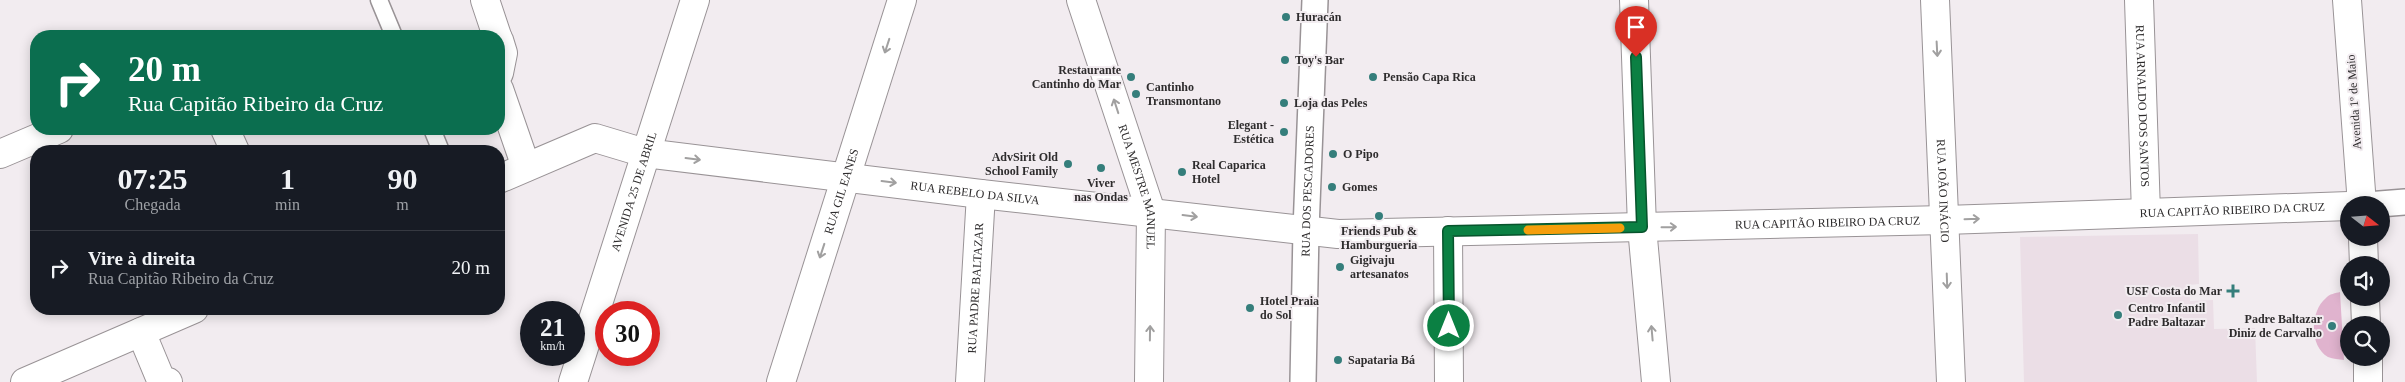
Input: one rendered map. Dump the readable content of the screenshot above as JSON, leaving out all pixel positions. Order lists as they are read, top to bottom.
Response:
{
  "streets": {
    "street": [
      "Avenida 1º de Maio",
      "RUA ARNALDO DOS SANTOS",
      "RUA MESTRE MANUEL",
      "AVENIDA 25 DE ABRIL",
      "RUA GIL EANES",
      "RUA DOS PESCADORES",
      "RUA JOÃO INÁCIO",
      "RUA REBELO DA SILVA",
      "RUA CAPITÃO RIBEIRO DA CRUZ",
      "RUA PADRE BALTAZAR"
    ]
  },
  "crossings": [
    ["RUA ARNALDO DOS SANTOS", "RUA CAPITÃO RIBEIRO DA CRUZ"],
    ["RUA MESTRE MANUEL", "RUA REBELO DA SILVA"],
    ["AVENIDA 25 DE ABRIL", "RUA REBELO DA SILVA"],
    ["RUA GIL EANES", "RUA REBELO DA SILVA"],
    ["RUA DOS PESCADORES", "RUA REBELO DA SILVA"],
    ["RUA DOS PESCADORES", "RUA CAPITÃO RIBEIRO DA CRUZ"],
    ["RUA JOÃO INÁCIO", "RUA CAPITÃO RIBEIRO DA CRUZ"],
    ["RUA REBELO DA SILVA", "RUA CAPITÃO RIBEIRO DA CRUZ"],
    ["RUA REBELO DA SILVA", "RUA PADRE BALTAZAR"]
  ],
  "one_way": [
    "RUA MESTRE MANUEL",
    "RUA GIL EANES",
    "RUA JOÃO INÁCIO",
    "RUA REBELO DA SILVA",
    "RUA CAPITÃO RIBEIRO DA CRUZ"
  ],
  "places": {
    "other": [
      "Huracán",
      "Toy's Bar",
      "Restaurante Cantinho do Mar",
      "Pensão Capa Rica",
      "Cantinho Transmontano",
      "Loja das Peles",
      "Elegant - Estética",
      "O Pipo",
      "AdvSirit Old School Family",
      "Viver nas Ondas",
      "Real Caparica Hotel",
      "Gomes",
      "Friends Pub & Hamburgueria",
      "Gigivaju artesanatos",
      "Hotel Praia do Sol",
      "Centro Infantil Padre Baltazar",
      "Padre Baltazar Diniz de Carvalho",
      "Sapataria Bá"
    ],
    "health": ["USF Costa do Mar"]
  },
  "north": "right",
  "page": {
    "turn": ["20 m", "Rua Capitão Ribeiro da Cruz"],
    "eta": [
      "07:25",
      "Chegada",
      "1",
      "min",
      "90",
      "m"
    ],
    "list": [
      {
        "name": "Vire à direita",
        "note": "Rua Capitão Ribeiro da Cruz",
        "value": "20 m"
      }
    ],
    "speed": "21 km/h",
    "limit": "30"
  }
}
